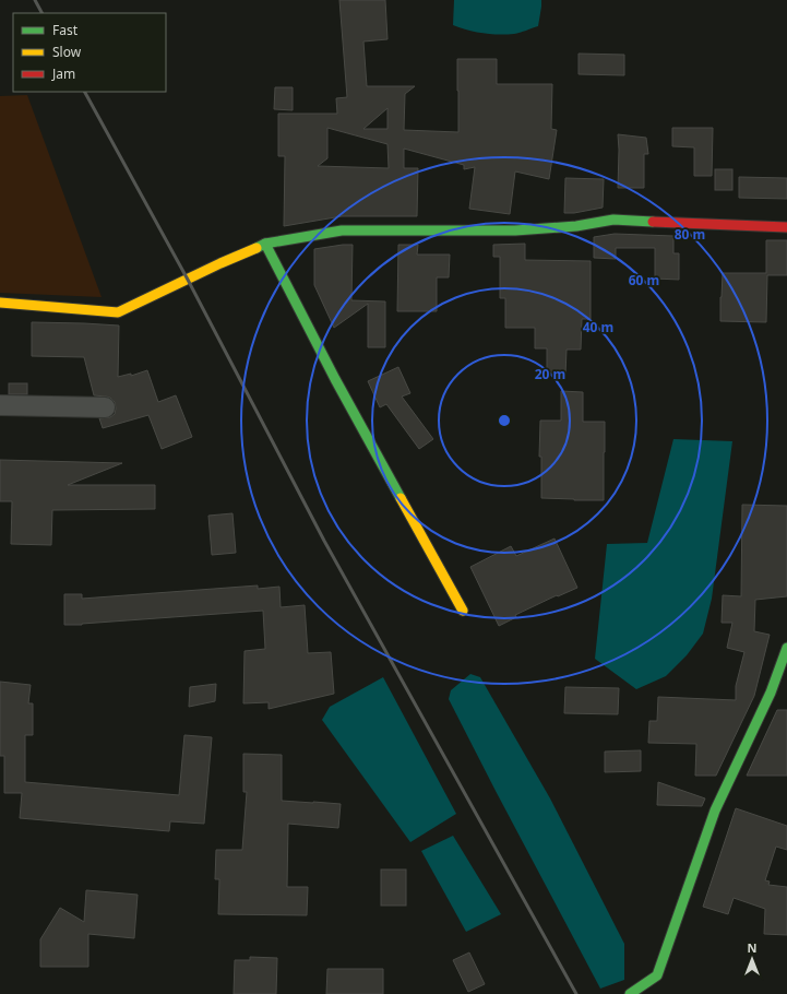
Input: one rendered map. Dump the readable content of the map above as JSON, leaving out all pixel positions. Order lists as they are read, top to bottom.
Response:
{
  "legend": ["Fast", "Slow", "Jam"],
  "north": "top",
  "rings": [
    "80 m",
    "60 m",
    "40 m",
    "20 m"
  ]
}
